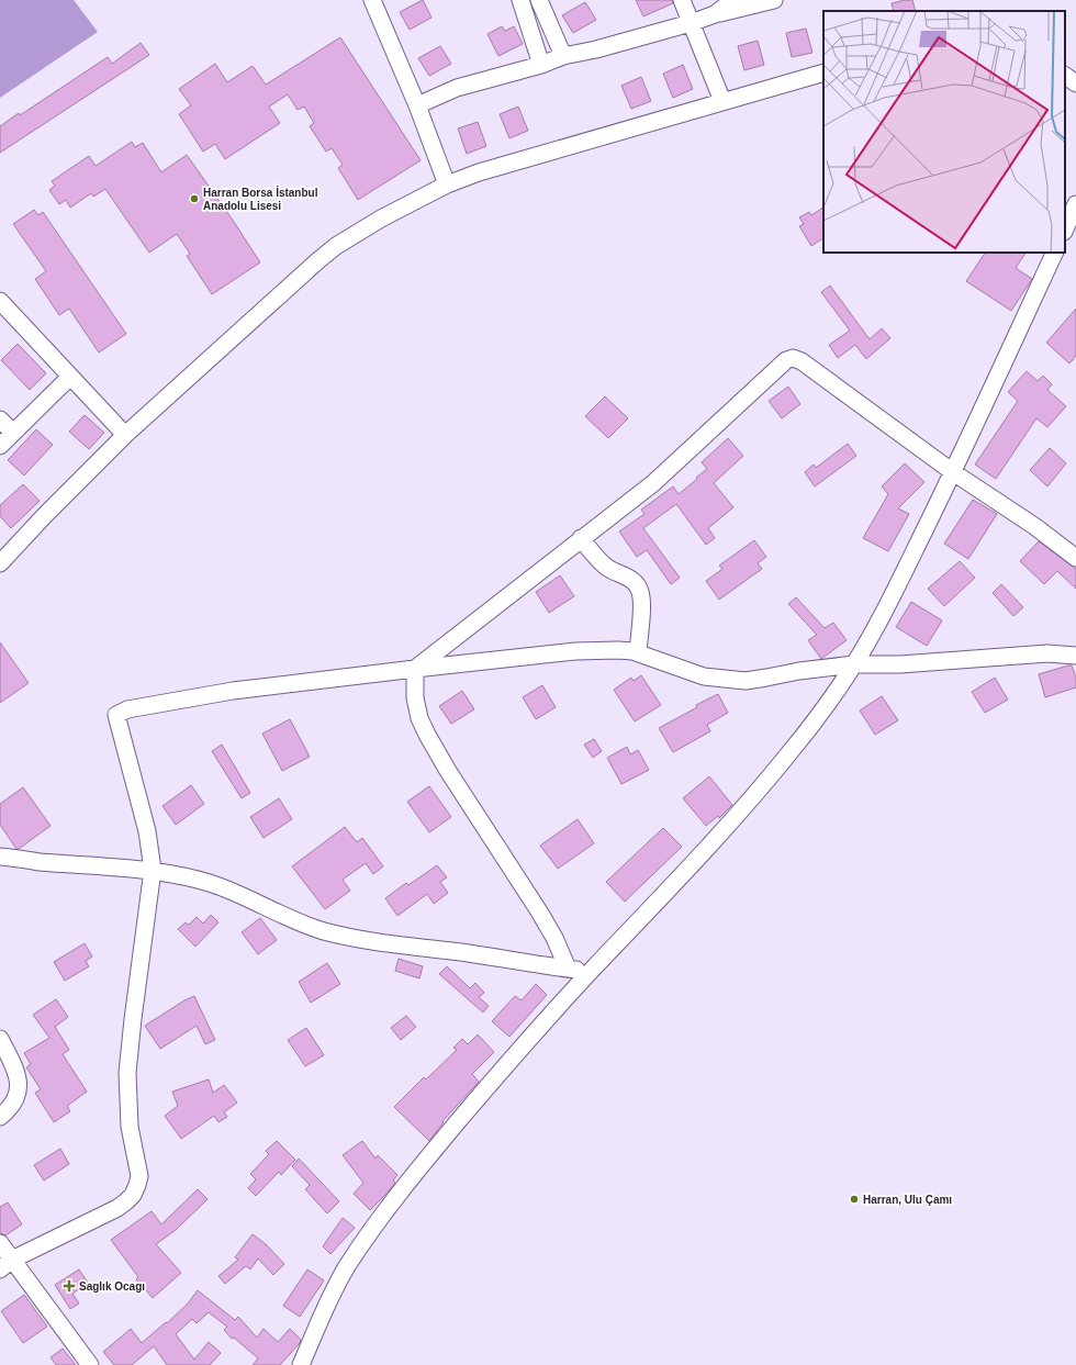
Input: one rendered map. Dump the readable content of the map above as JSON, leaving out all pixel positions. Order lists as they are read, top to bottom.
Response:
{
  "places": {
    "other": ["Harran Borsa İstanbul Anadolu Lisesi", "Harran, Ulu Çamı"],
    "health": ["Saglık Ocagı"]
  }
}
